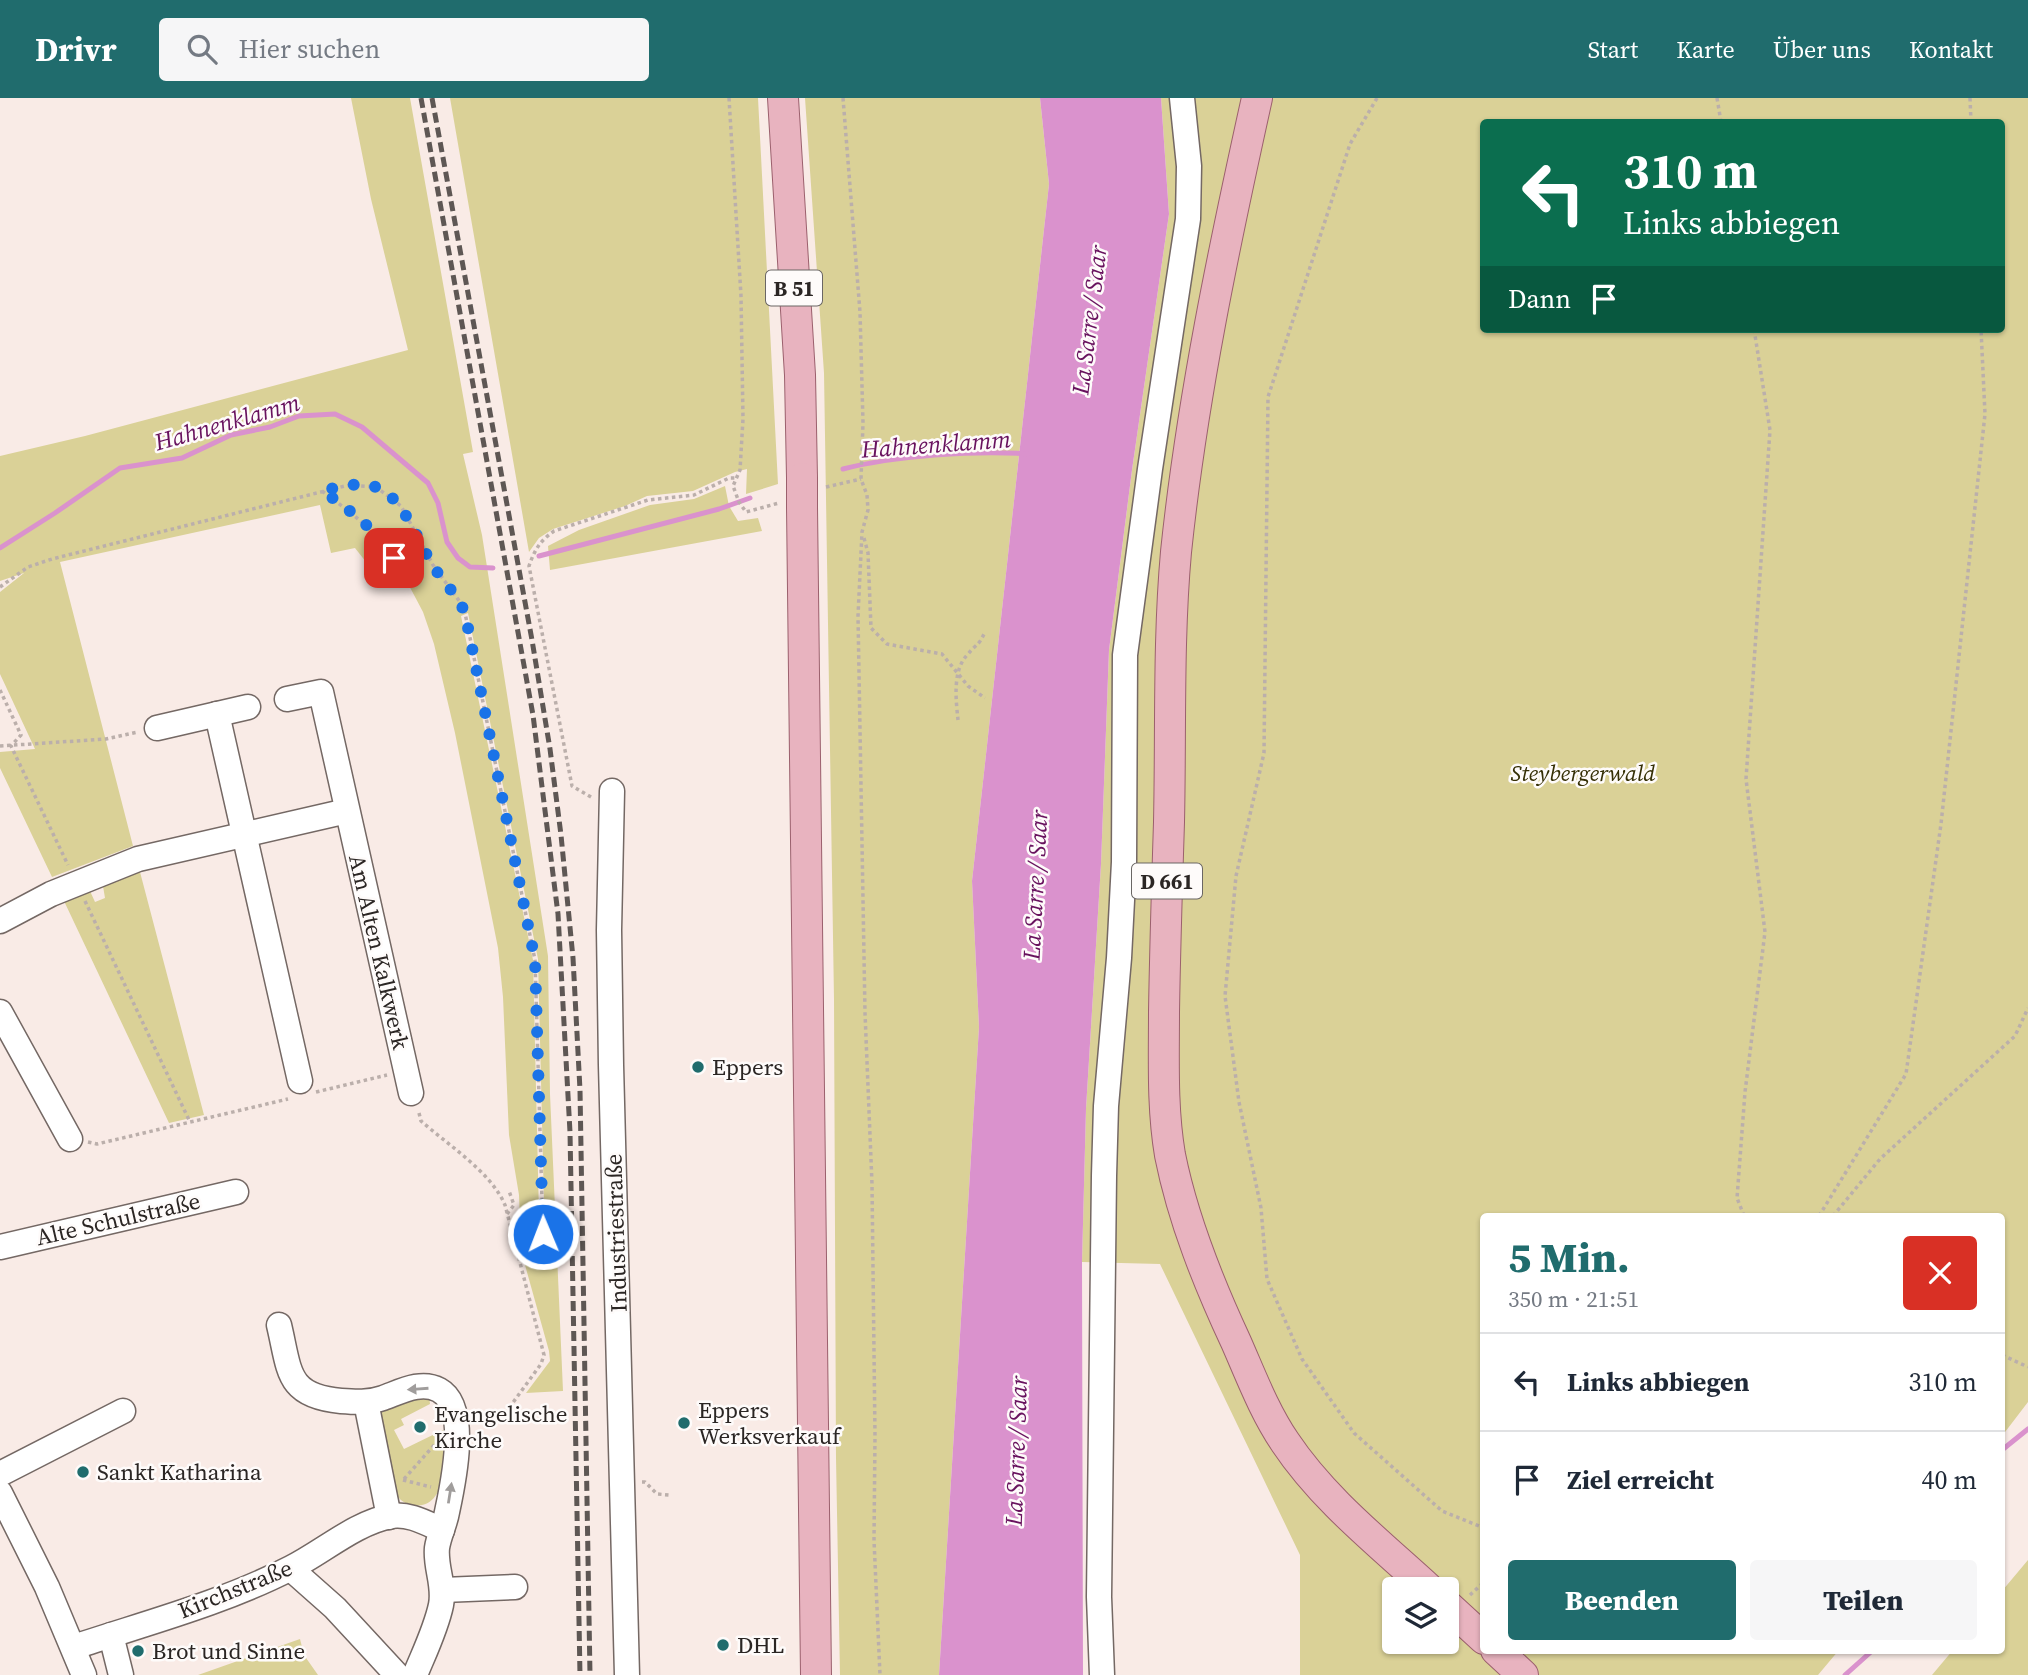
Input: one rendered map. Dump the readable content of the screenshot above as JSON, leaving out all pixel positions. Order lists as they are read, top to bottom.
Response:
{
  "streets": {
    "main road": ["B 51", "D 661"],
    "street": [
      "Am Alten Kalkwerk",
      "Alte Schulstraße",
      "Industriestraße",
      "Kirchstraße"
    ]
  },
  "water": ["La Sarre / Saar", "Hahnenklamm"],
  "parks": ["Steybergerwald"],
  "places": [
    "Eppers",
    "Eppers Werksverkauf",
    "Evangelische Kirche",
    "Sankt Katharina",
    "DHL",
    "Brot und Sinne"
  ],
  "page": {
    "header": "Drivr",
    "search": "Hier suchen",
    "nav": [
      "Start",
      "Karte",
      "Über uns",
      "Kontakt"
    ],
    "turn": ["310 m", "Links abbiegen"],
    "then": "Dann",
    "heading": ["5 Min.", "350 m · 21:51"],
    "list": [
      {
        "name": "Links abbiegen",
        "value": "310 m"
      },
      {
        "name": "Ziel erreicht",
        "value": "40 m"
      }
    ],
    "buttons": ["Beenden", "Teilen"]
  }
}
